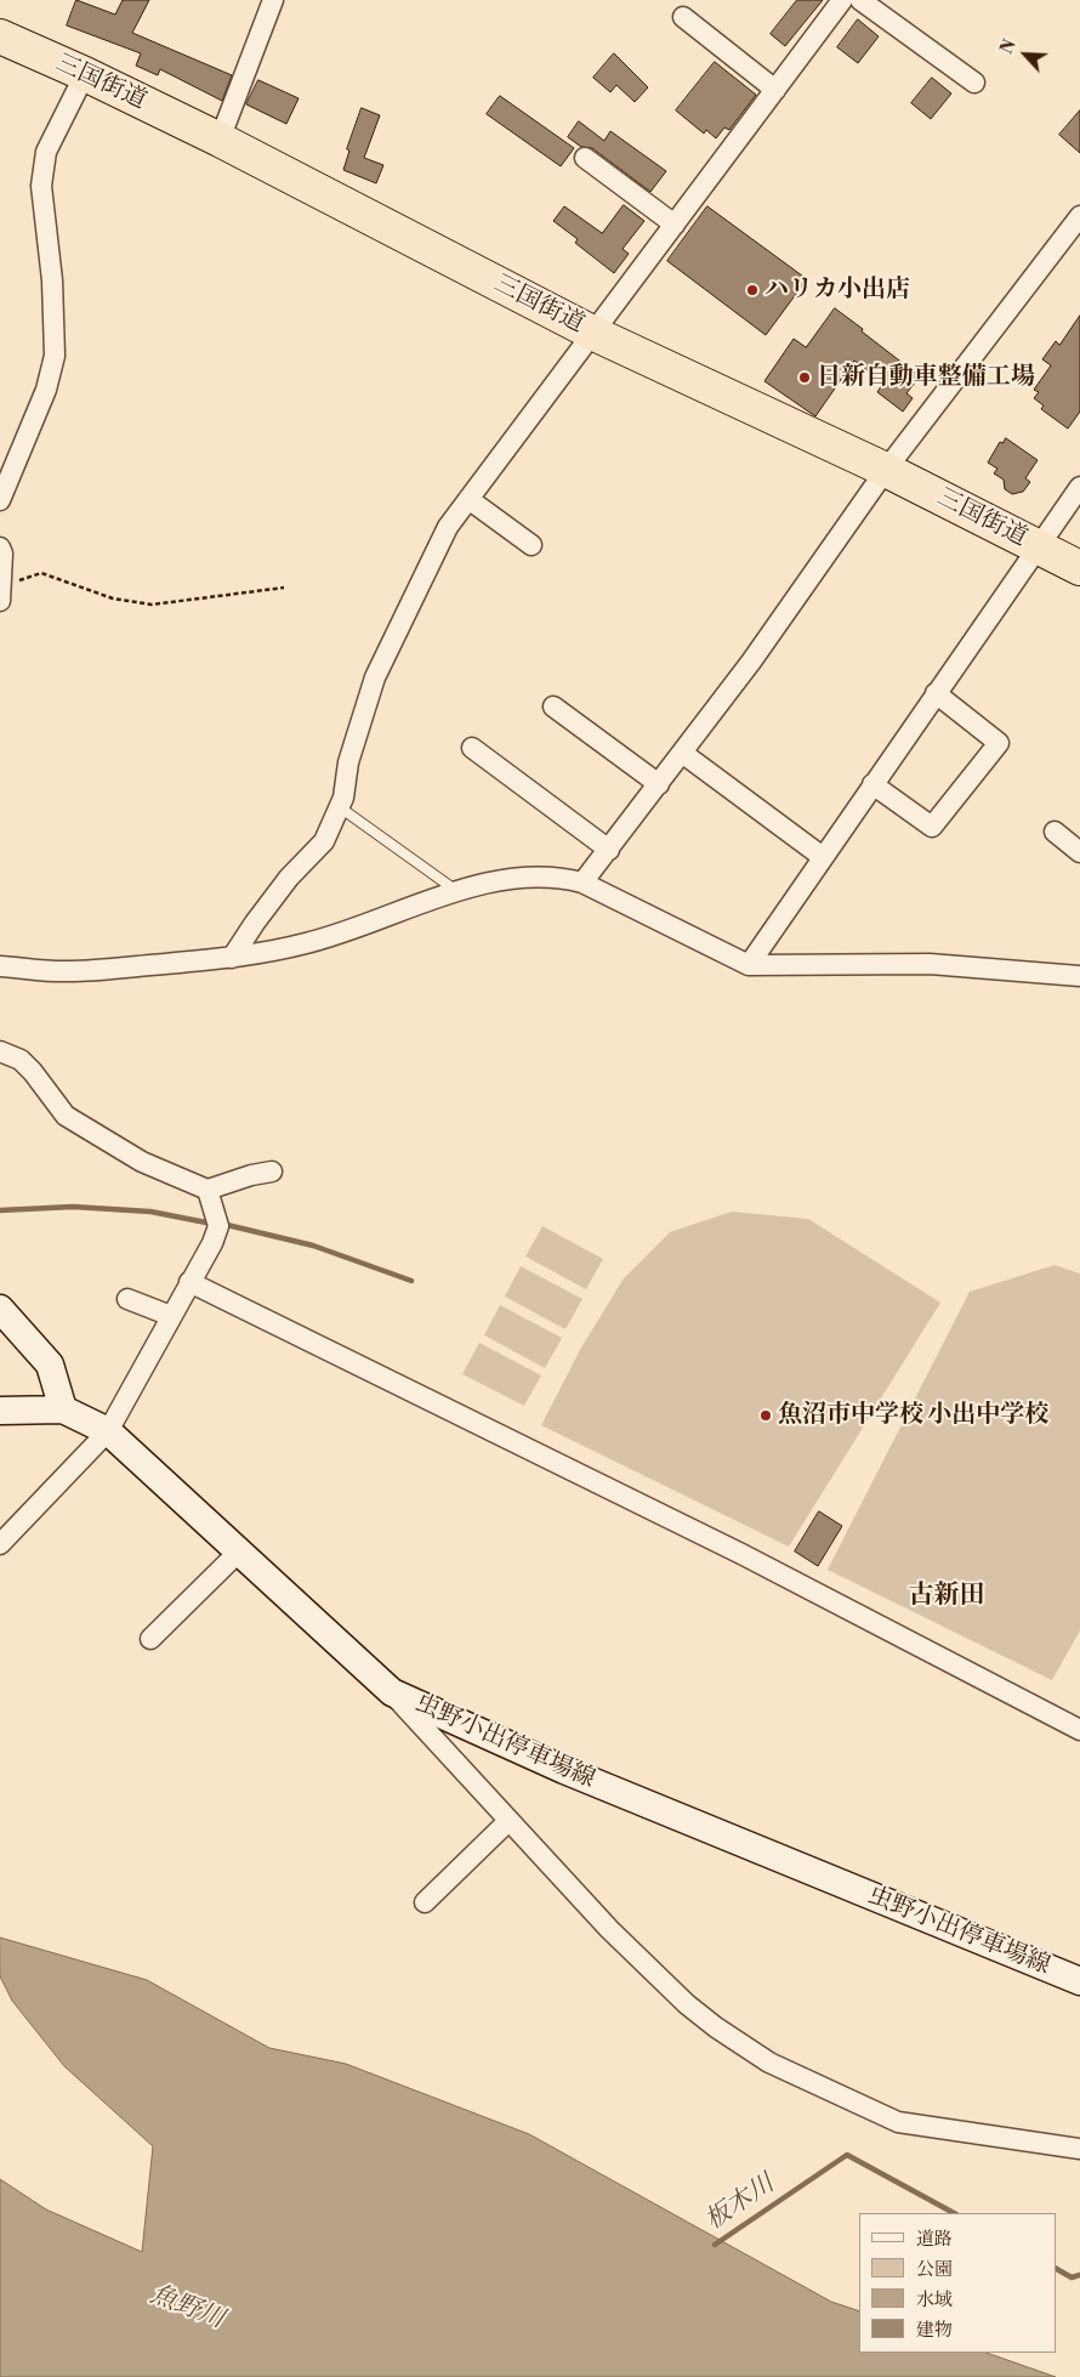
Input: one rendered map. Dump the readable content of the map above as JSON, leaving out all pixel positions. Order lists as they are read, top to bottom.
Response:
{
  "streets": {
    "highway": ["三国街道"],
    "main road": ["虫野小出停車場線"]
  },
  "districts": ["古新田"],
  "water": ["板木川", "魚野川"],
  "places": ["ハリカ小出店", "日新自動車整備工場", "魚沼市中学校 小出中学校"],
  "legend": [
    "道路",
    "公園",
    "水域",
    "建物"
  ],
  "north": "top left"
}
